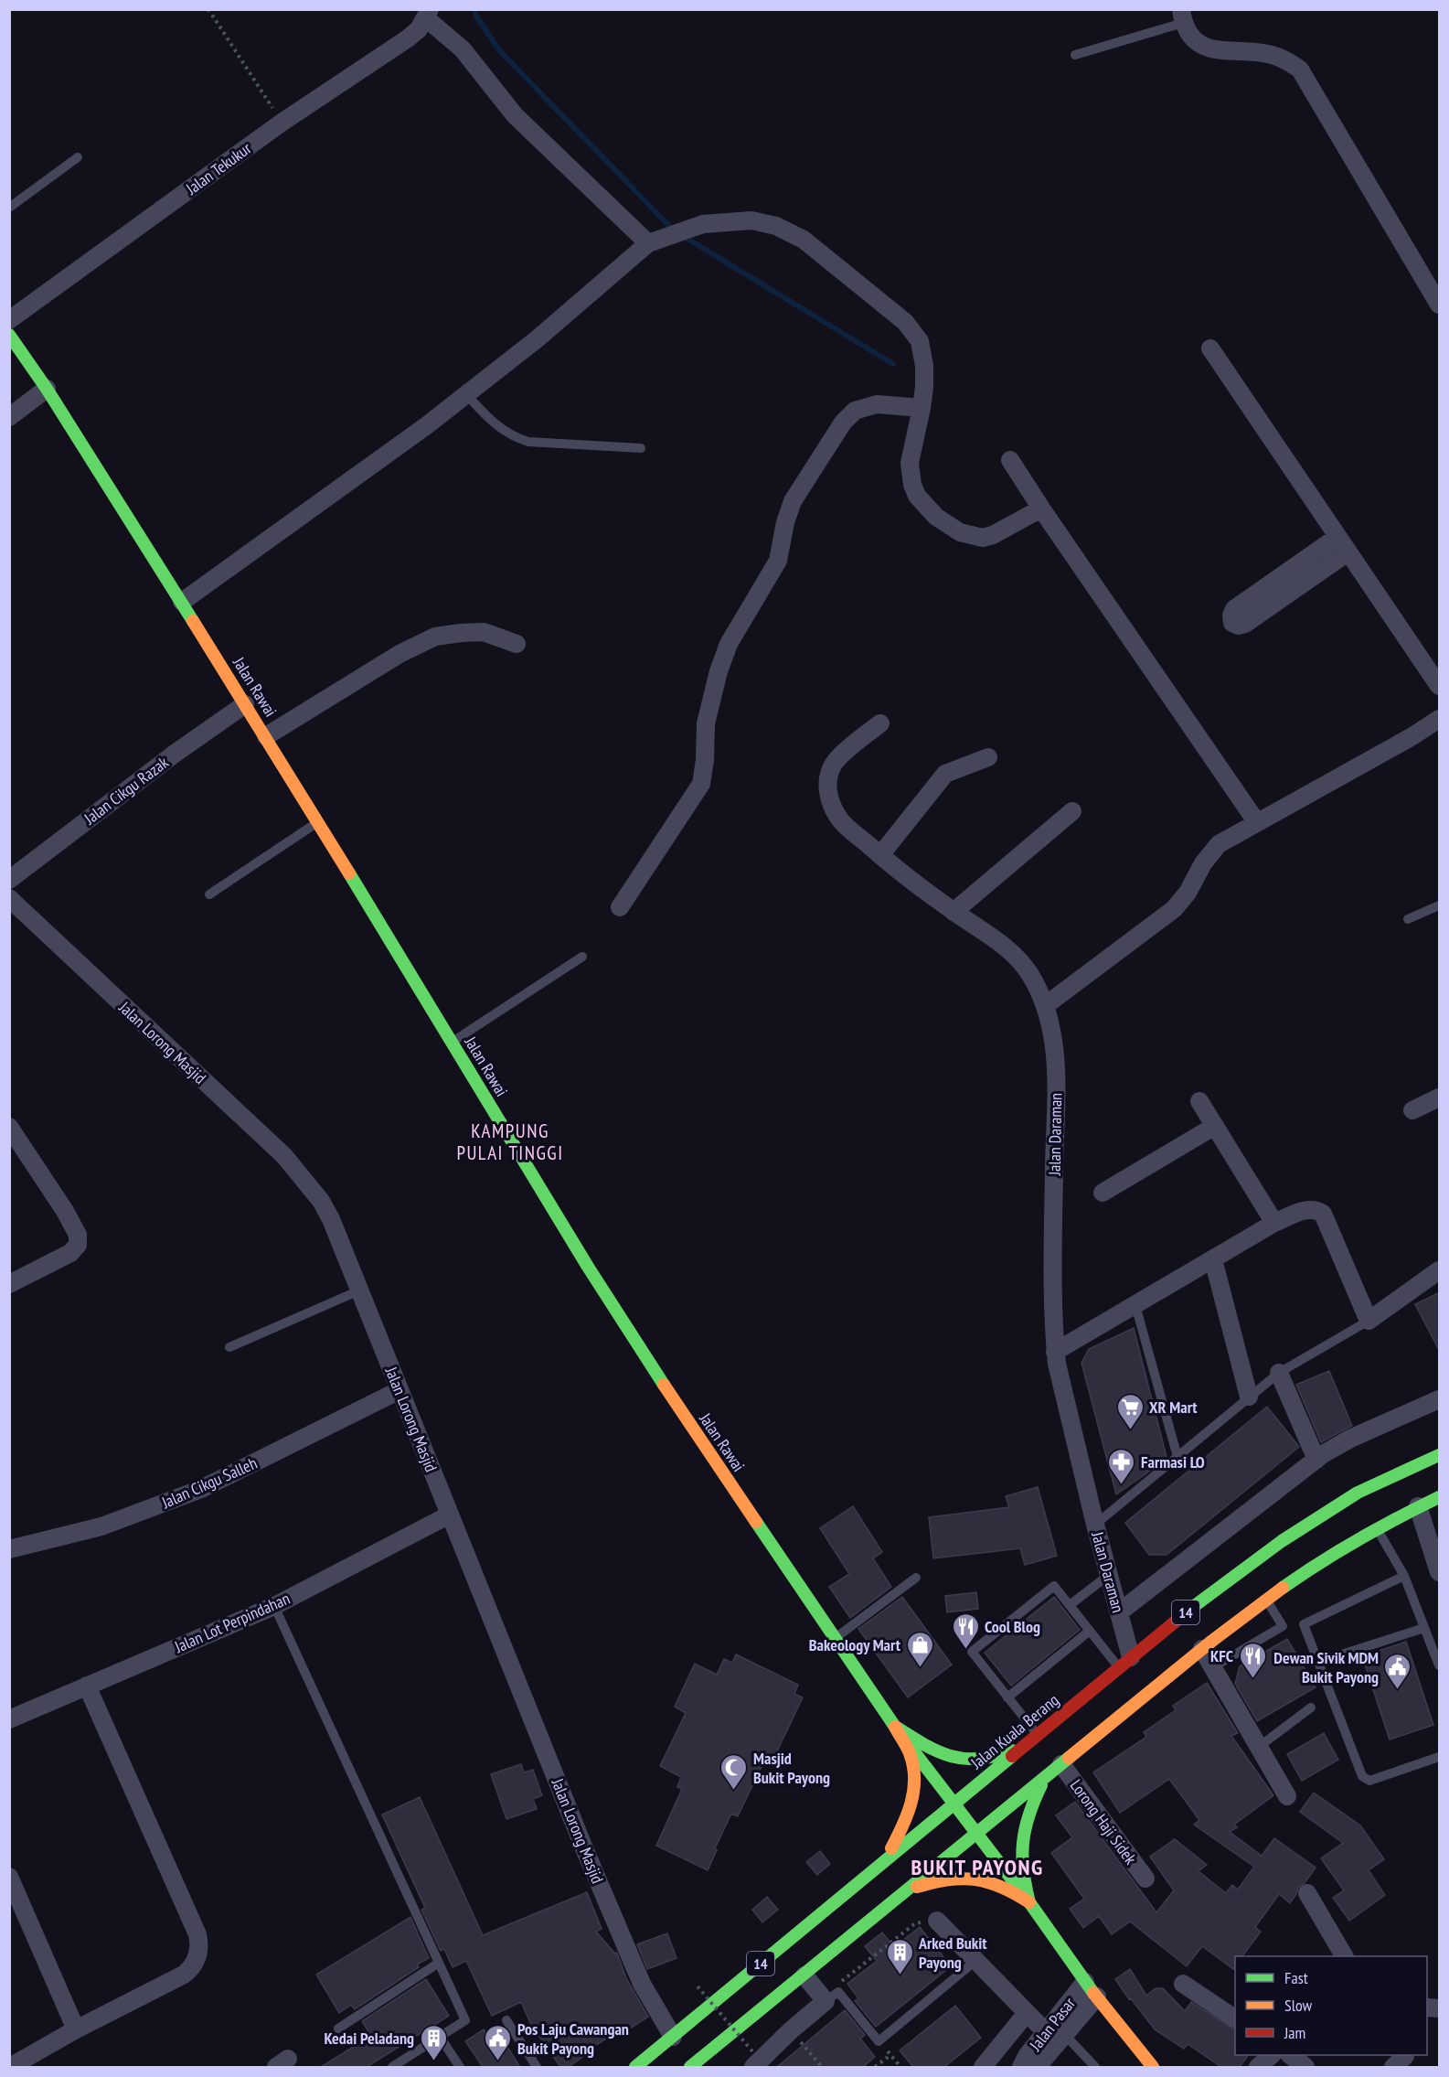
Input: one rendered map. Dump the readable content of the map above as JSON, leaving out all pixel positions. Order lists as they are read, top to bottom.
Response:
{
  "streets": {
    "main road": ["Jalan Rawai", "14", "Jalan Kuala Berang"],
    "street": [
      "Jalan Tekukur",
      "Jalan Cikgu Razak",
      "Jalan Lorong Masjid",
      "Jalan Daraman",
      "Jalan Cikgu Salleh",
      "Jalan Lot Perpindahan",
      "Lorong Haji Sidek",
      "Jalan Pasar"
    ]
  },
  "crossings": [
    ["Jalan Rawai", "Jalan Cikgu Razak"],
    ["Jalan Rawai", "14"],
    ["Jalan Rawai", "Jalan Kuala Berang"],
    ["Jalan Rawai", "Jalan Pasar"],
    ["Jalan Lorong Masjid", "Jalan Cikgu Salleh"],
    ["Jalan Lorong Masjid", "Jalan Lot Perpindahan"],
    ["Jalan Lorong Masjid", "Jalan Kuala Berang"],
    ["Jalan Daraman", "Jalan Kuala Berang"],
    ["14", "Lorong Haji Sidek"]
  ],
  "districts": ["KAMPUNG PULAI TINGGI", "BUKIT PAYONG"],
  "places": {
    "supermarket": ["XR Mart"],
    "pharmacy": ["Farmasi LO"],
    "restaurant": ["Cool Blog", "KFC"],
    "shop": ["Bakeology Mart"],
    "public building": ["Dewan Sivik MDM Bukit Payong", "Pos Laju Cawangan Bukit Payong"],
    "mosque": ["Masjid Bukit Payong"],
    "building": ["Arked Bukit Payong", "Kedai Peladang"]
  },
  "legend": ["Fast", "Slow", "Jam"]
}
